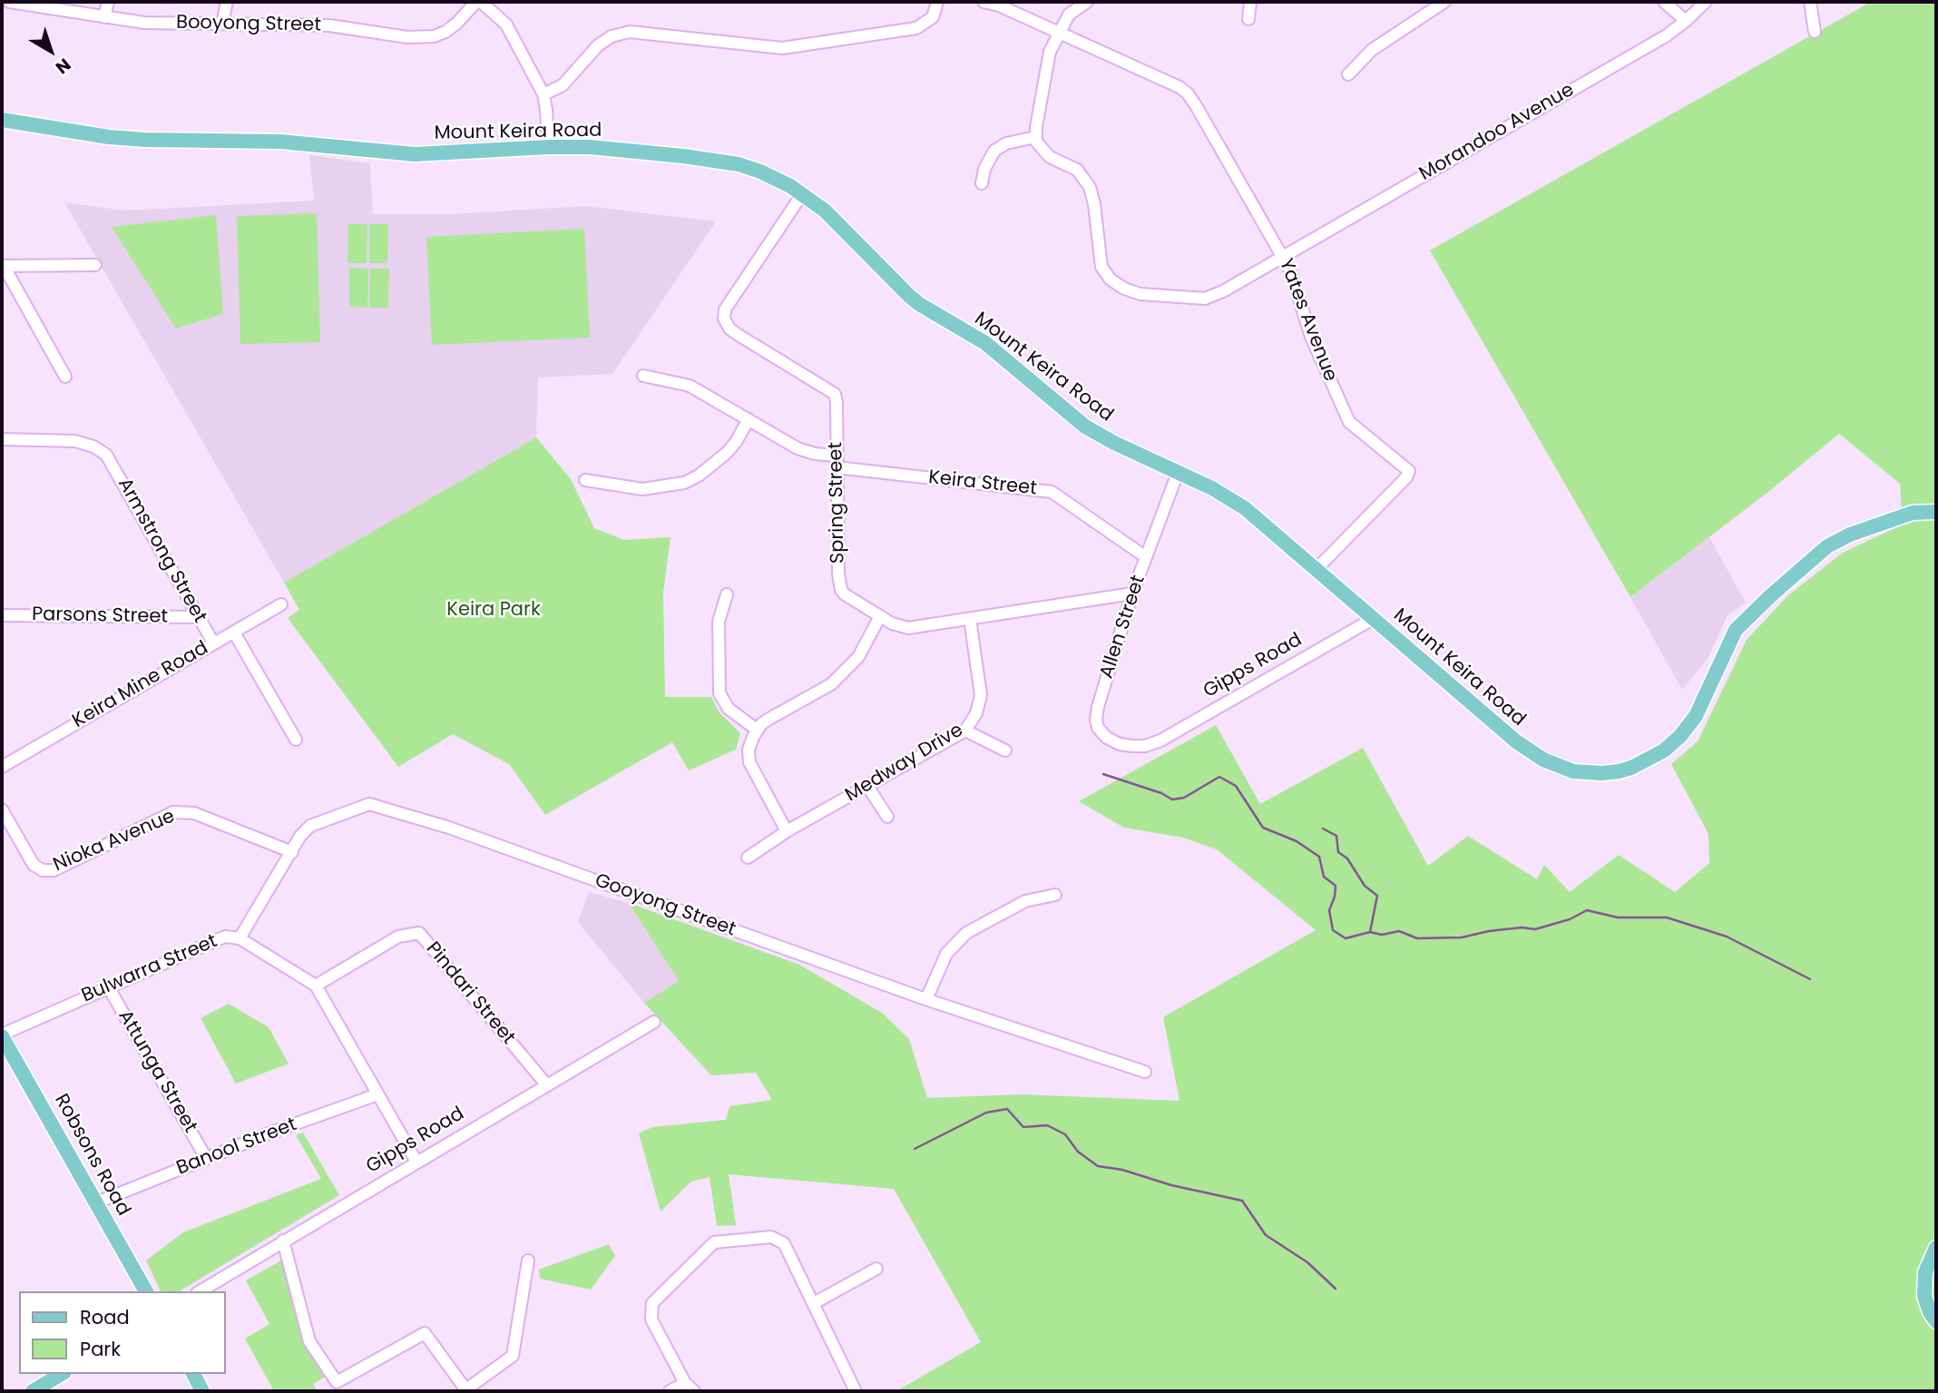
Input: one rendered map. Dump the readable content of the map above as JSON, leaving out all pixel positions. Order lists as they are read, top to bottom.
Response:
{
  "streets": {
    "main road": ["Mount Keira Road", "Robsons Road"],
    "street": [
      "Booyong Street",
      "Morandoo Avenue",
      "Yates Avenue",
      "Keira Street",
      "Spring Street",
      "Armstrong Street",
      "Parsons Street",
      "Allen Street",
      "Gipps Road",
      "Keira Mine Road",
      "Medway Drive",
      "Nioka Avenue",
      "Gooyong Street",
      "Bulwarra Street",
      "Pindari Street",
      "Attunga Street",
      "Banool Street"
    ]
  },
  "crossings": [
    ["Mount Keira Road", "Yates Avenue"],
    ["Mount Keira Road", "Spring Street"],
    ["Mount Keira Road", "Allen Street"],
    ["Mount Keira Road", "Gipps Road"],
    ["Morandoo Avenue", "Yates Avenue"],
    ["Keira Street", "Spring Street"],
    ["Keira Street", "Allen Street"],
    ["Spring Street", "Allen Street"],
    ["Spring Street", "Medway Drive"],
    ["Armstrong Street", "Parsons Street"],
    ["Armstrong Street", "Keira Mine Road"],
    ["Allen Street", "Gipps Road"],
    ["Gipps Road", "Bulwarra Street"],
    ["Gipps Road", "Pindari Street"],
    ["Nioka Avenue", "Gooyong Street"],
    ["Gooyong Street", "Bulwarra Street"],
    ["Bulwarra Street", "Pindari Street"],
    ["Bulwarra Street", "Attunga Street"],
    ["Bulwarra Street", "Banool Street"],
    ["Bulwarra Street", "Robsons Road"],
    ["Attunga Street", "Banool Street"],
    ["Banool Street", "Robsons Road"]
  ],
  "parks": ["Keira Park"],
  "legend": ["Road", "Park"],
  "north": "bottom right"
}
